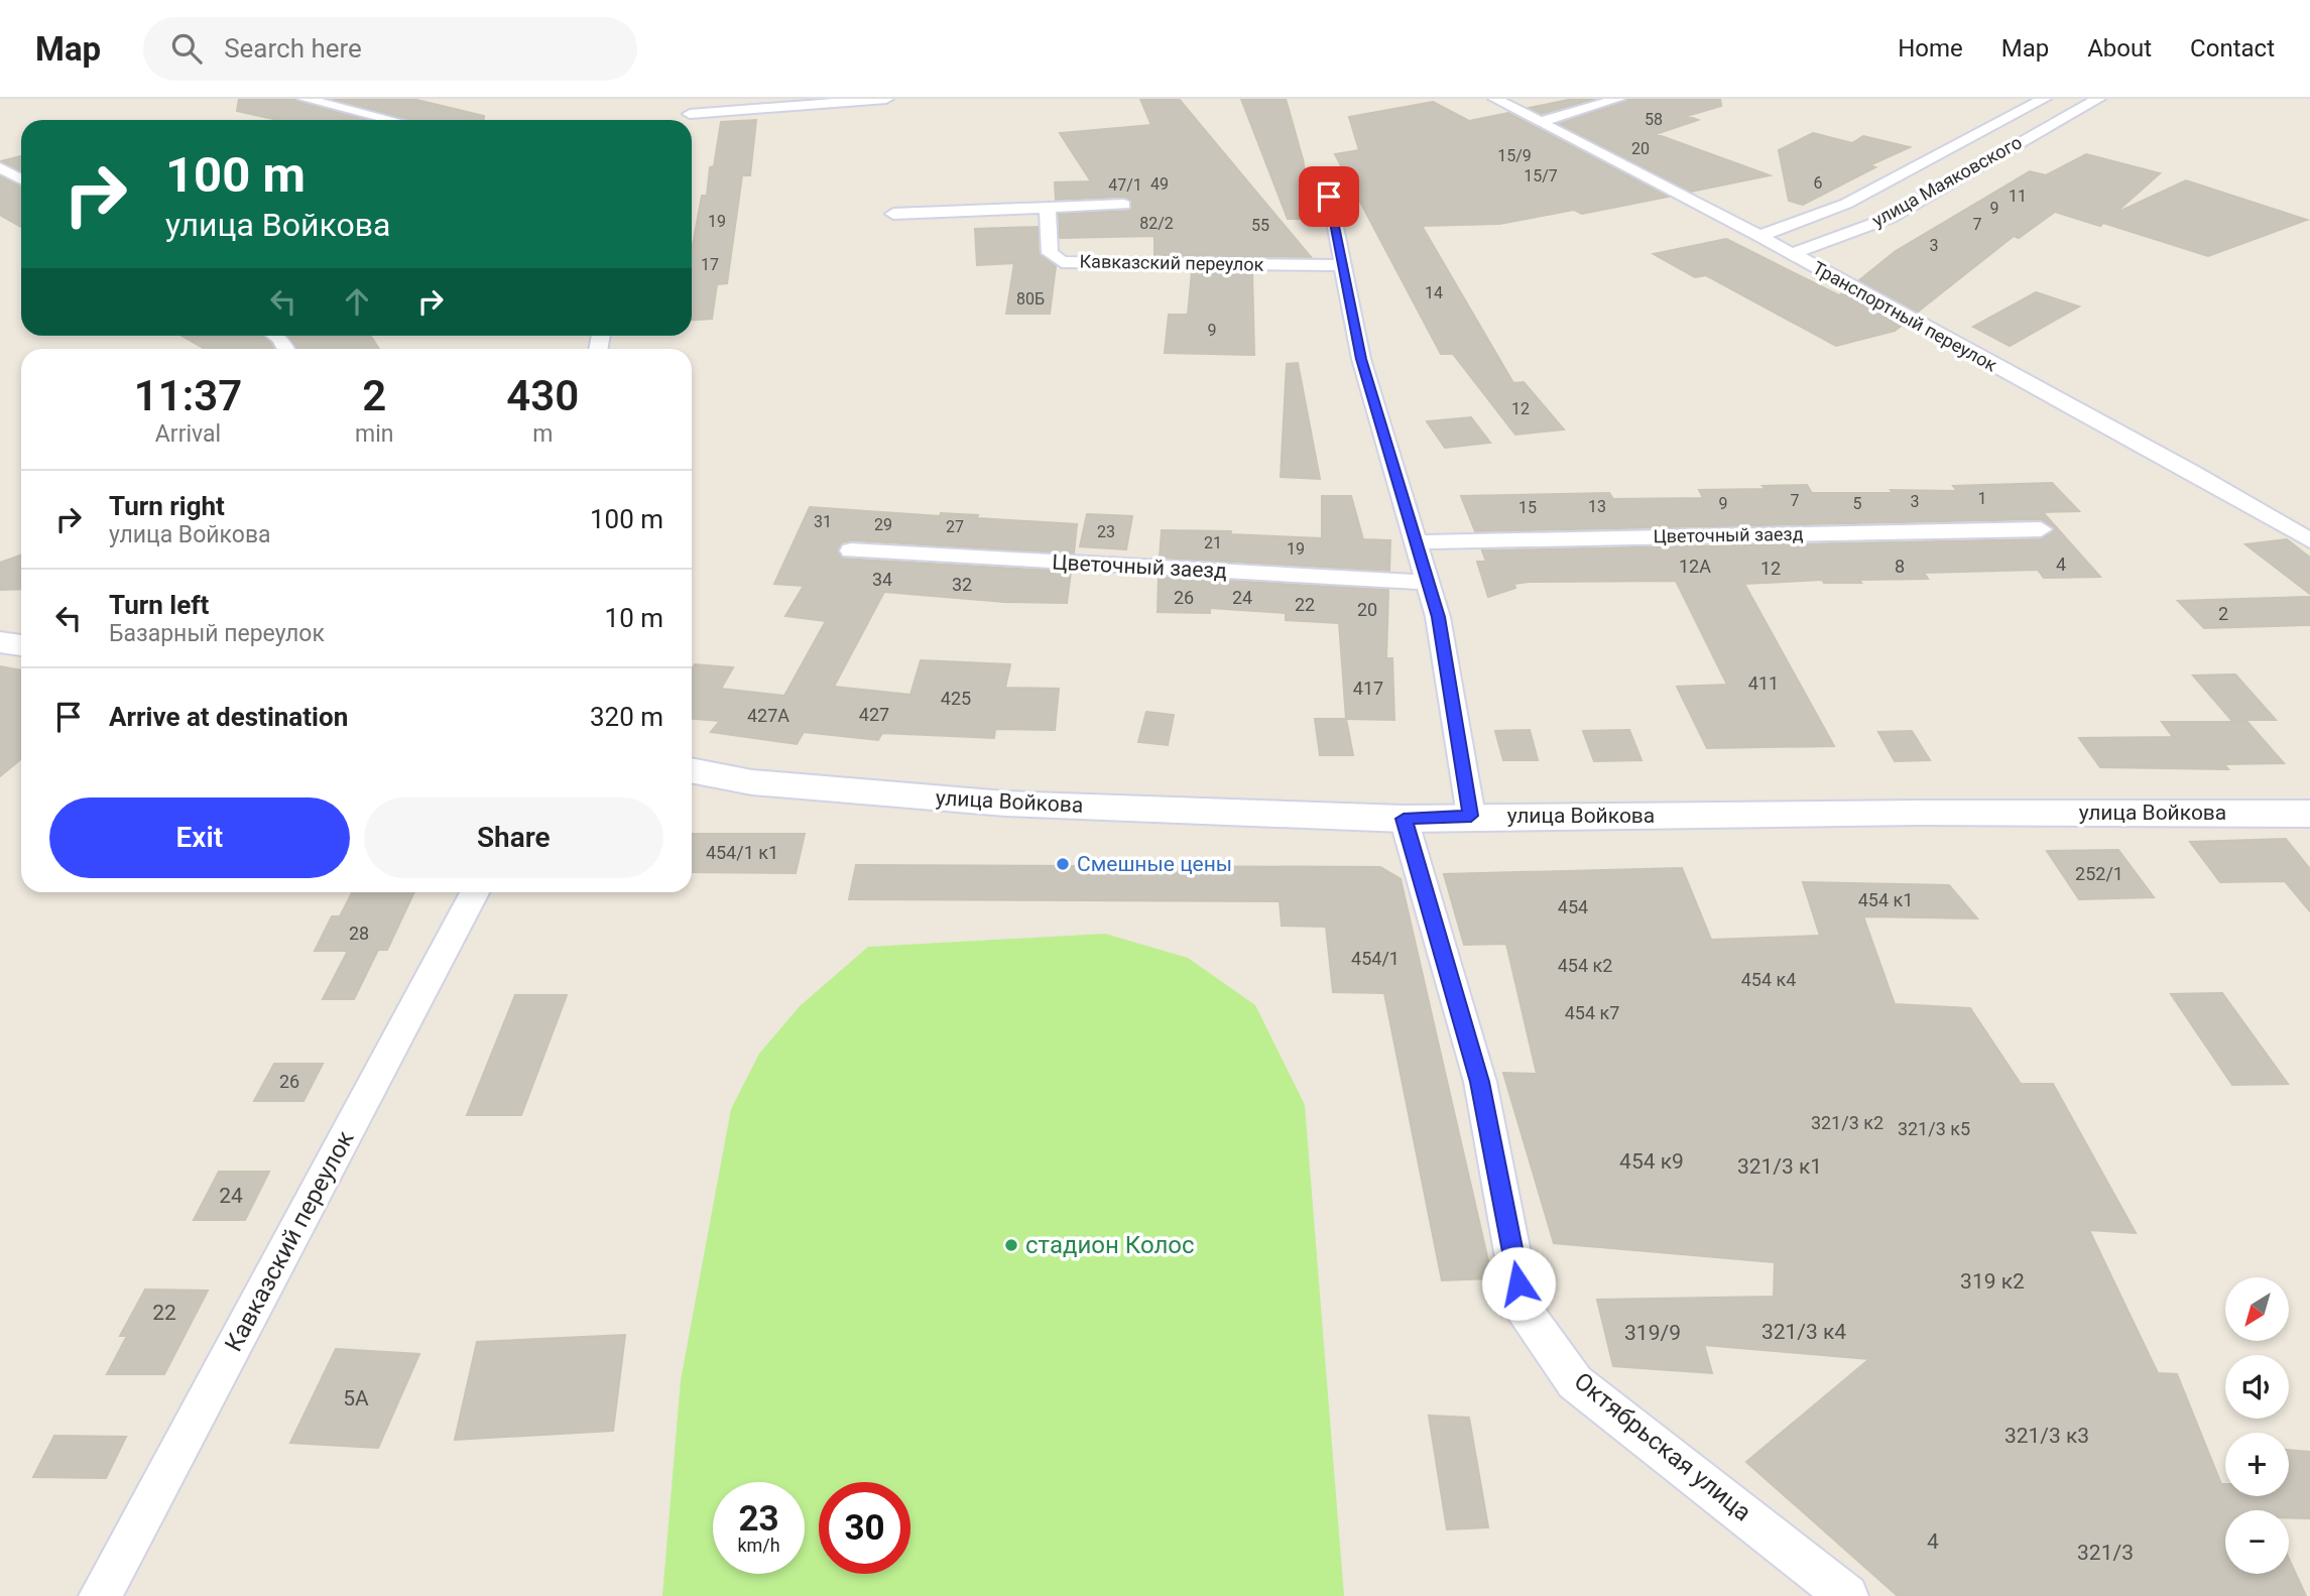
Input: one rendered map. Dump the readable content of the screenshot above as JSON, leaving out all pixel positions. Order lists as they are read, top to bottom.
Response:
{
  "streets": {
    "street": [
      "улица Маяковского",
      "Кавказский переулок",
      "Транспортный переулок",
      "Цветочный заезд",
      "улица Войкова",
      "Октябрьская улица"
    ]
  },
  "crossings": [
    ["улица Маяковского", "Транспортный переулок"],
    ["улица Войкова", "Октябрьская улица"]
  ],
  "places": ["Смешные цены", "стадион Колос"],
  "house_numbers": [
    "58",
    "20",
    "15/9",
    "15/7",
    "6",
    "49",
    "47/1",
    "11",
    "9",
    "19",
    "82/2",
    "7",
    "55",
    "3",
    "17",
    "14",
    "80Б",
    "9",
    "12",
    "1",
    "7",
    "3",
    "9",
    "5",
    "13",
    "15",
    "31",
    "29",
    "27",
    "23",
    "21",
    "19",
    "4",
    "12А",
    "8",
    "12",
    "34",
    "32",
    "26",
    "24",
    "22",
    "20",
    "2",
    "411",
    "417",
    "425",
    "427",
    "427А",
    "454/1 к1",
    "252/1",
    "454 к1",
    "454",
    "28",
    "454/1",
    "454 к2",
    "454 к4",
    "454 к7",
    "26",
    "321/3 к2",
    "321/3 к5",
    "454 к9",
    "321/3 к1",
    "24",
    "319 к2",
    "22",
    "321/3 к4",
    "319/9",
    "5А",
    "321/3 к3",
    "4",
    "321/3"
  ],
  "north": "bottom left",
  "page": {
    "header": "Map",
    "search": "Search here",
    "nav": [
      "Home",
      "Map",
      "About",
      "Contact"
    ],
    "turn": ["100 m", "улица Войкова"],
    "eta": [
      "11:37",
      "Arrival",
      "2",
      "min",
      "430",
      "m"
    ],
    "list": [
      {
        "name": "Turn right",
        "note": "улица Войкова",
        "value": "100 m"
      },
      {
        "name": "Turn left",
        "note": "Базарный переулок",
        "value": "10 m"
      },
      {
        "name": "Arrive at destination",
        "value": "320 m"
      }
    ],
    "buttons": ["Exit", "Share"],
    "map_buttons": ["+", "−"],
    "speed": "23 km/h",
    "limit": "30"
  }
}
